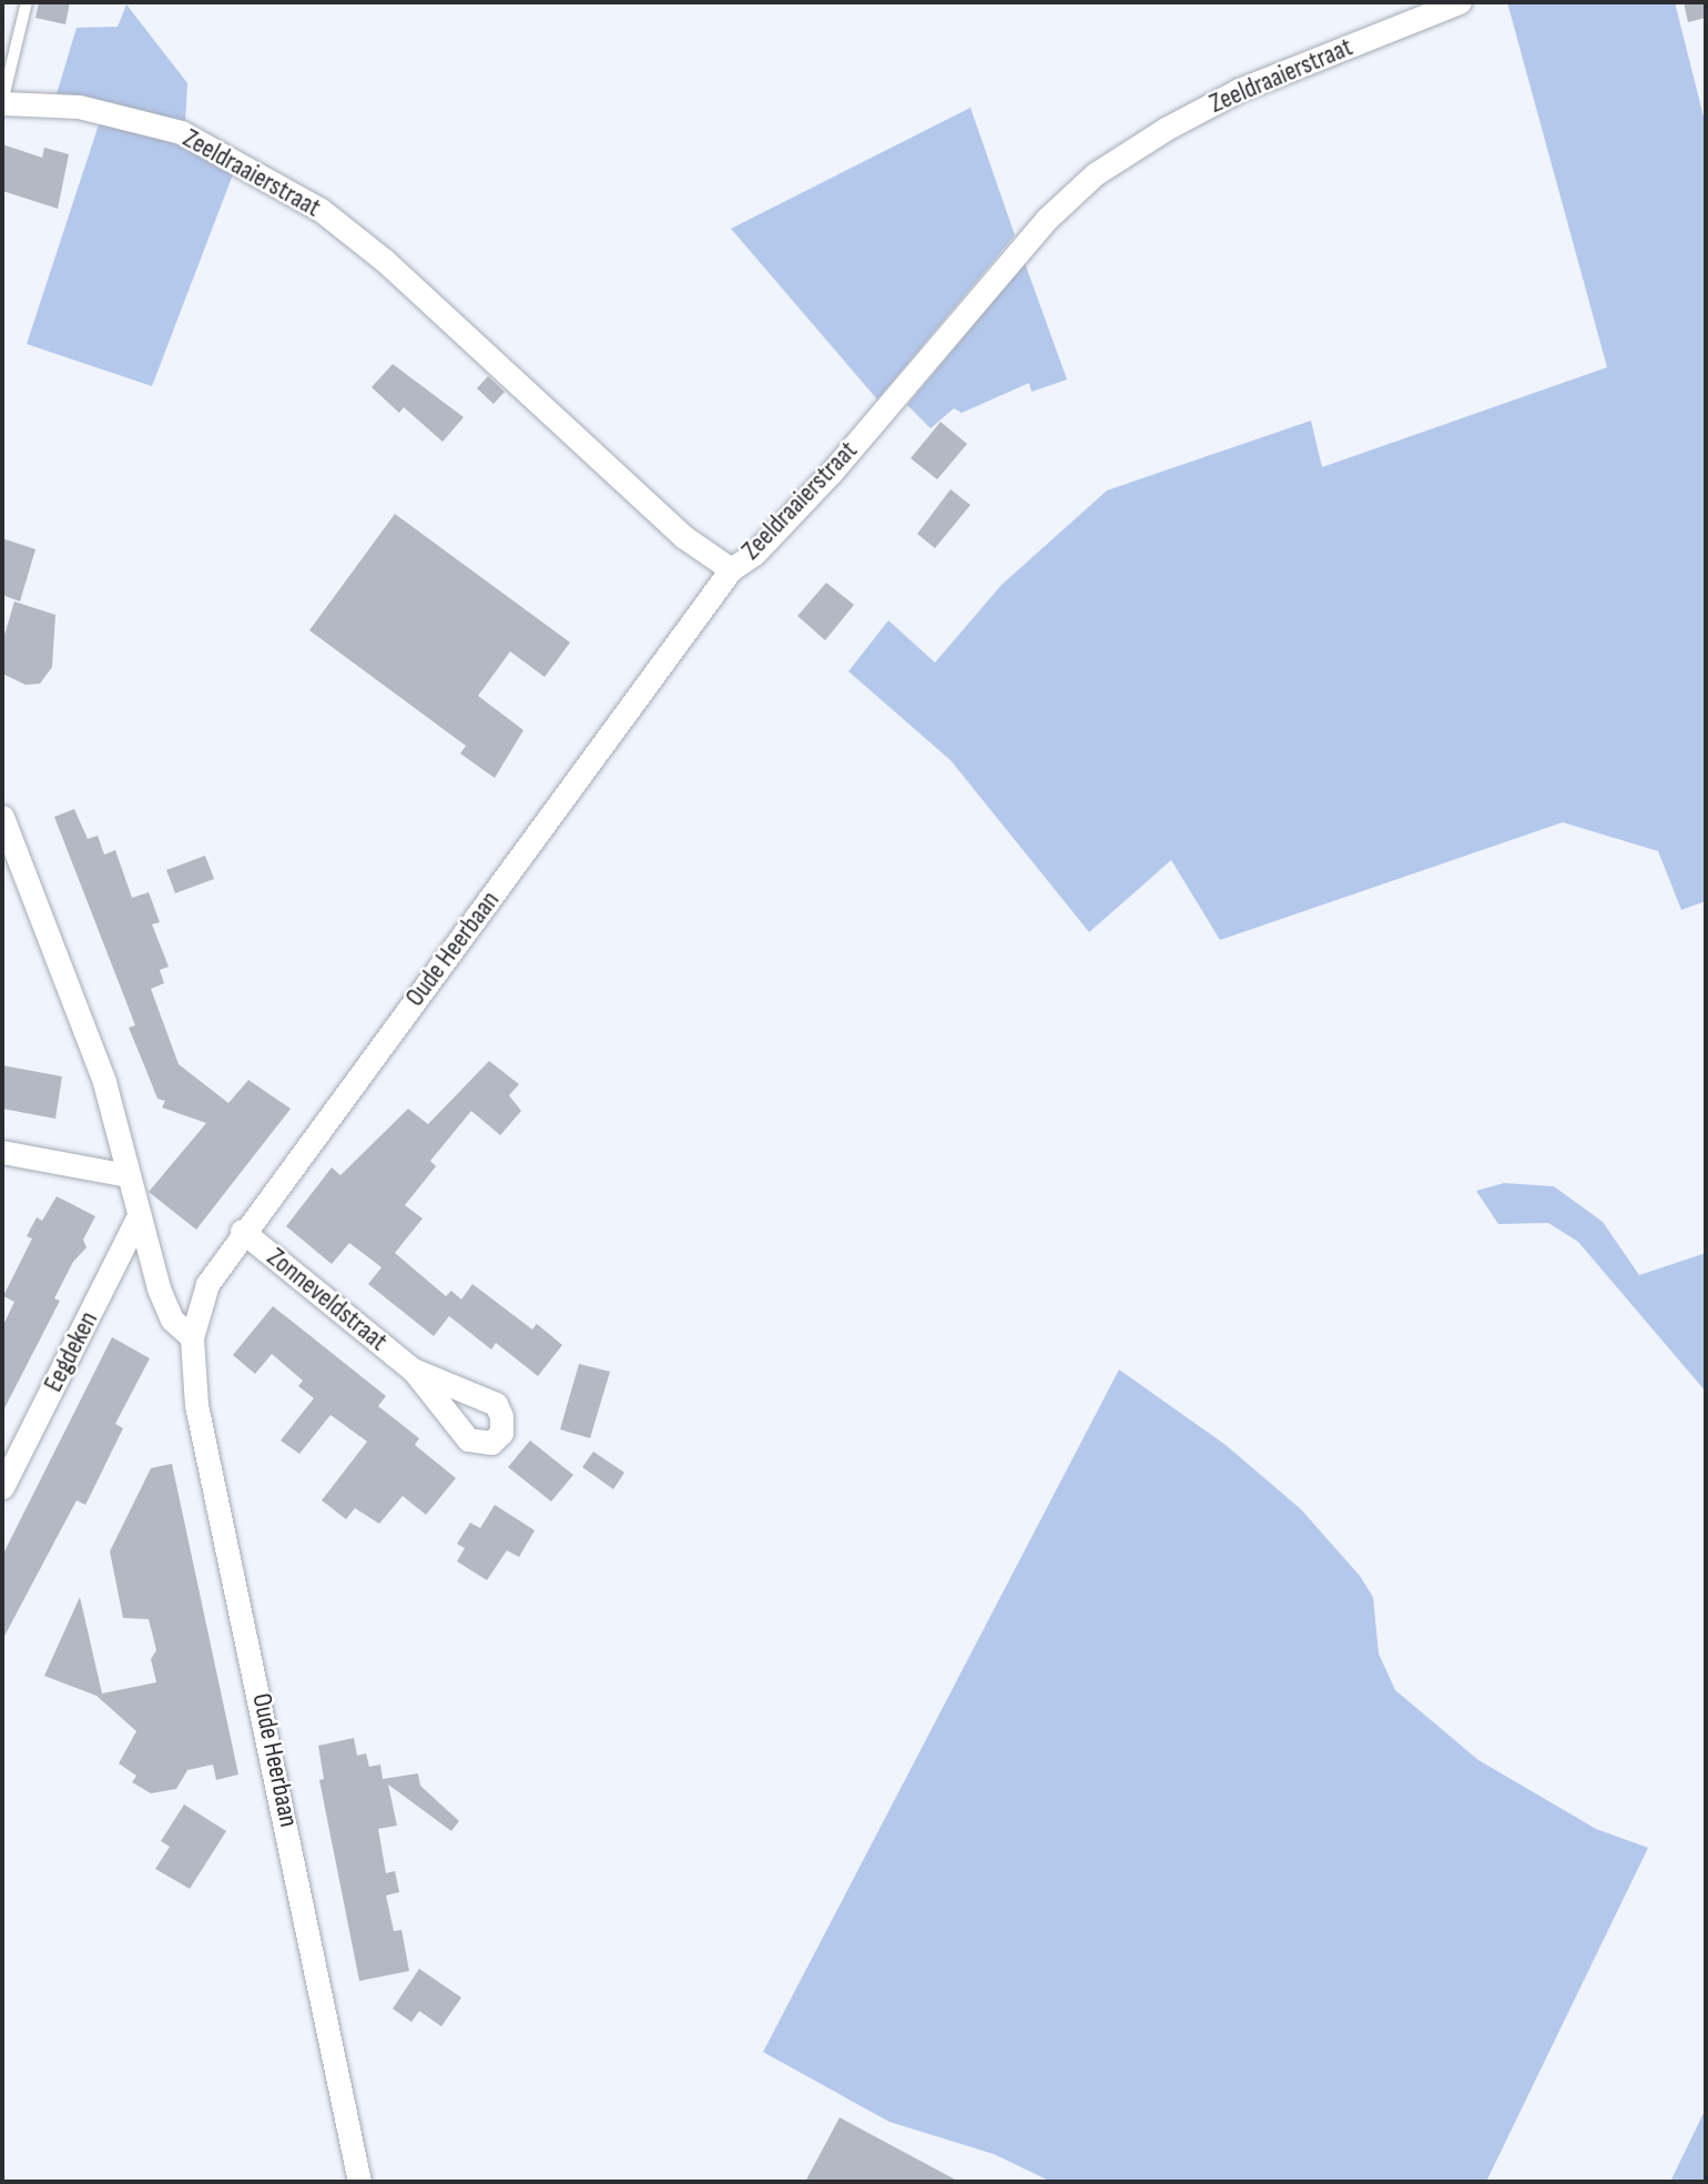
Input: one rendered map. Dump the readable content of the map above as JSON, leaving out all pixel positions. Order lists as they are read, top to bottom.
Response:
{
  "streets": {
    "street": [
      "Zeeldraaierstraat",
      "Oude Heerbaan",
      "Zonneveldstraat",
      "Eegdeken"
    ]
  },
  "crossings": [
    ["Zeeldraaierstraat", "Oude Heerbaan"],
    ["Oude Heerbaan", "Zonneveldstraat"]
  ]
}
